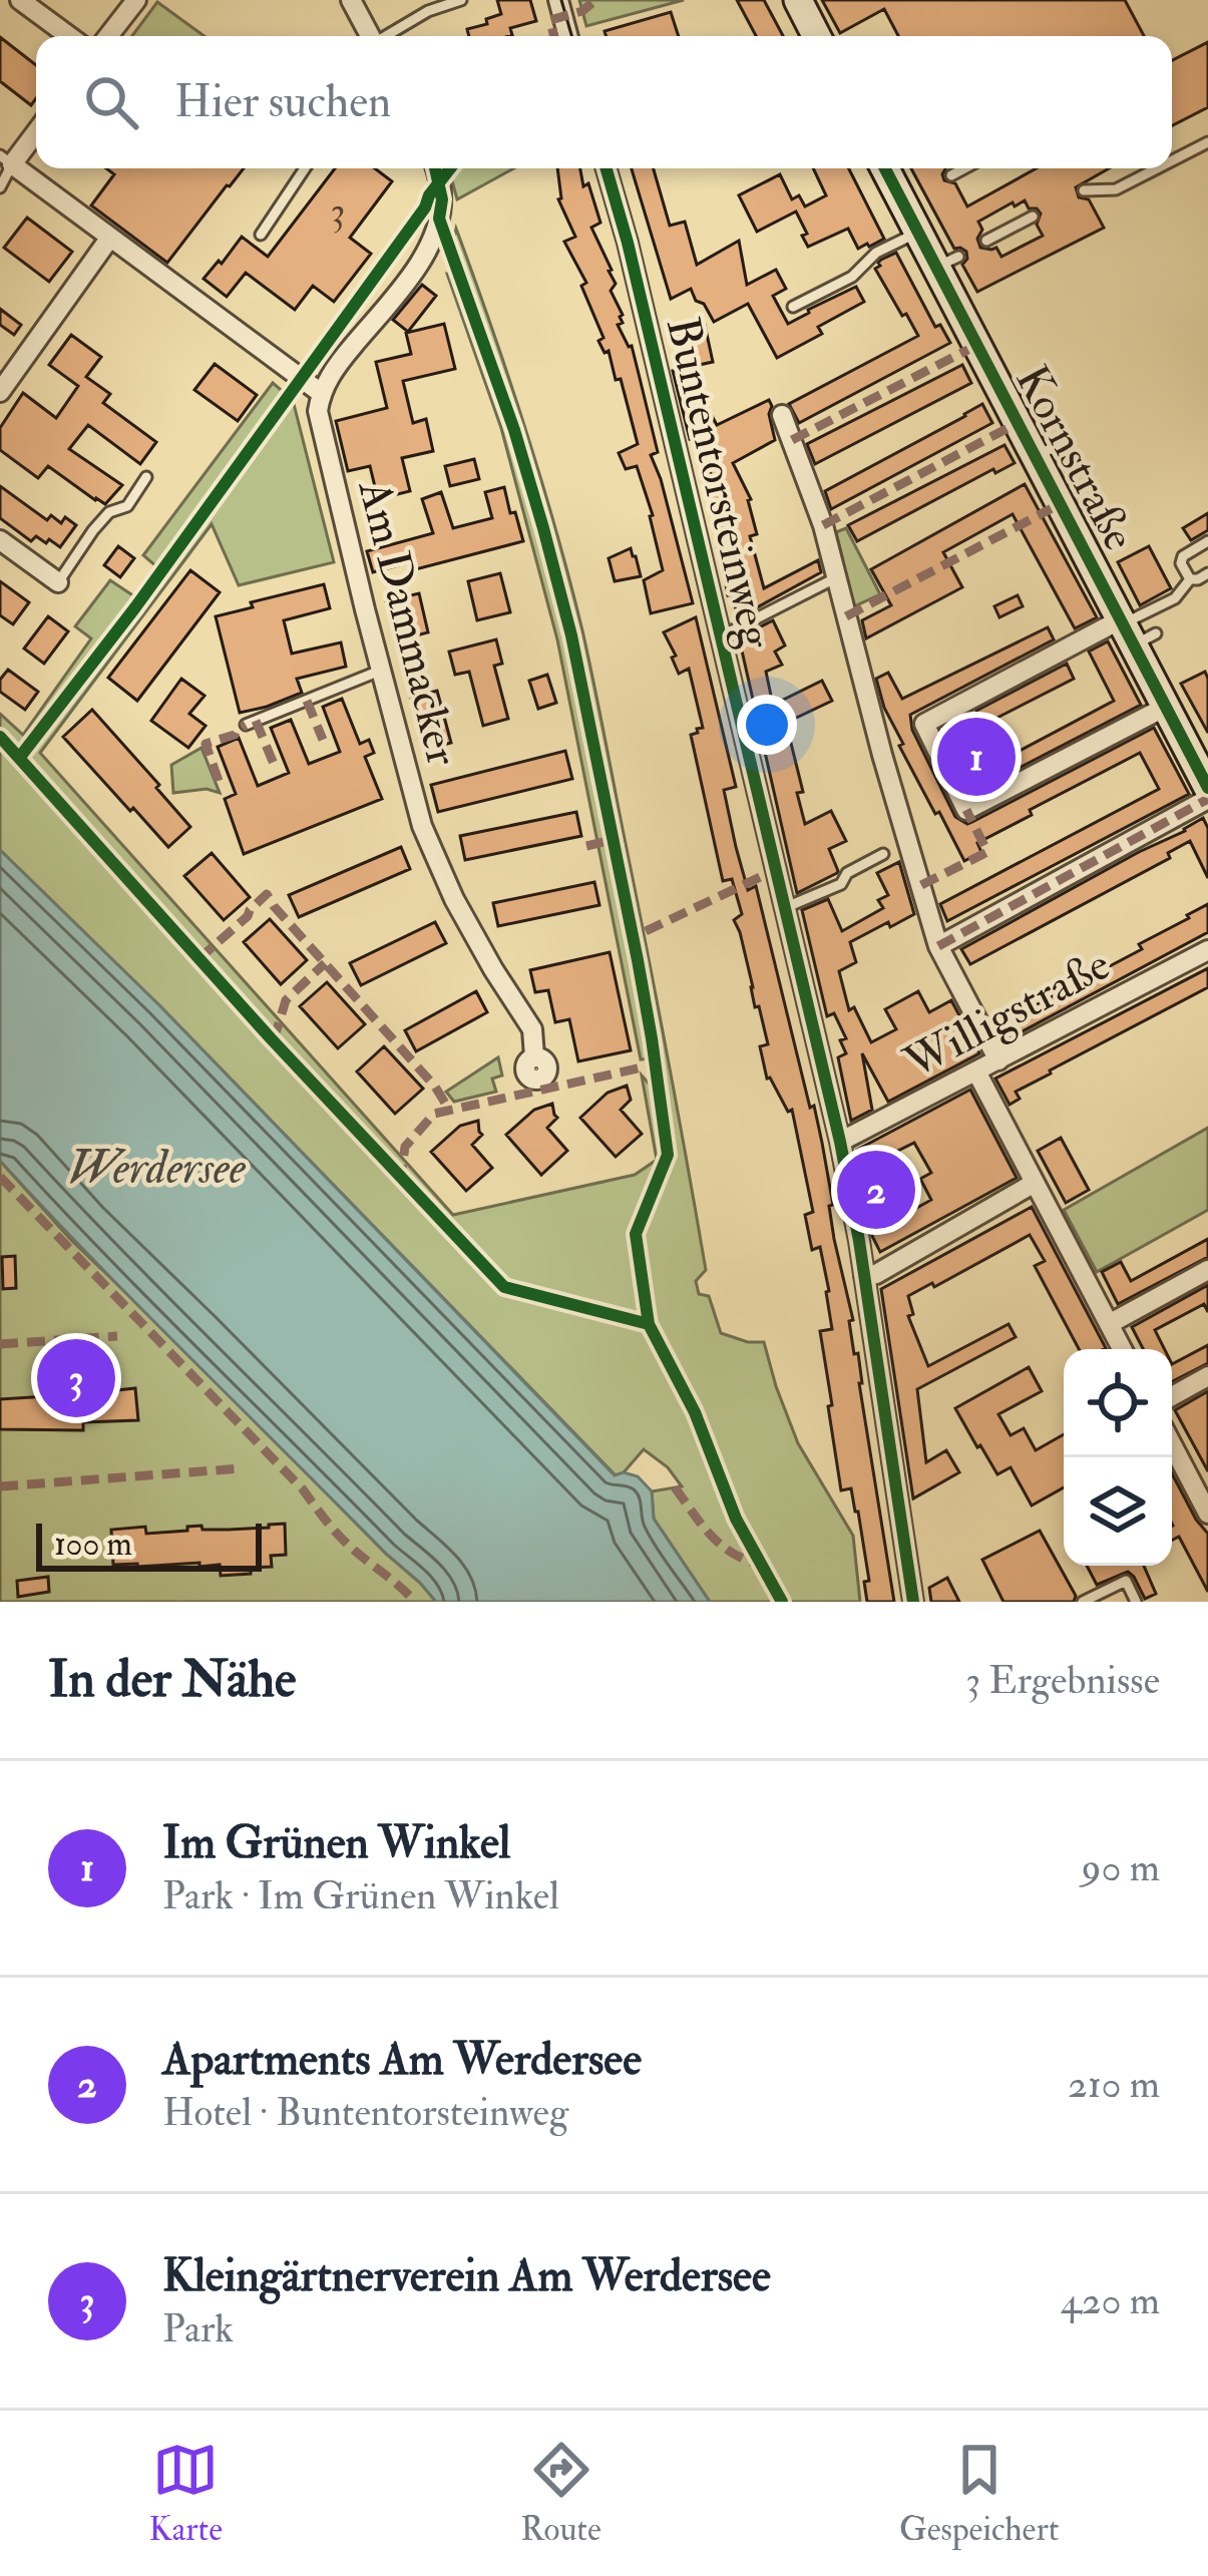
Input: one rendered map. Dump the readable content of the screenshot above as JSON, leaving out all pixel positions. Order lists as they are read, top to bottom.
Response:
{
  "streets": {
    "street": [
      "Kornstraße",
      "Buntentorsteinweg",
      "Am Dammacker",
      "Willigstraße"
    ]
  },
  "crossings": [
    ["Buntentorsteinweg", "Willigstraße"]
  ],
  "water": ["Werdersee"],
  "house_numbers": ["3"],
  "scale_bar": "100 m",
  "page": {
    "search": "Hier suchen",
    "pins": ["1", "2", "3"],
    "scale": "100 m",
    "heading": ["In der Nähe", "3 Ergebnisse"],
    "list": [
      {
        "mark": "1",
        "name": "Im Grünen Winkel",
        "note": "Park · Im Grünen Winkel",
        "value": "90 m"
      },
      {
        "mark": "2",
        "name": "Apartments Am Werdersee",
        "note": "Hotel · Buntentorsteinweg",
        "value": "210 m"
      },
      {
        "mark": "3",
        "name": "Kleingärtnerverein Am Werdersee",
        "note": "Park",
        "value": "420 m"
      }
    ],
    "nav": ["Karte", "Route", "Gespeichert"]
  }
}
